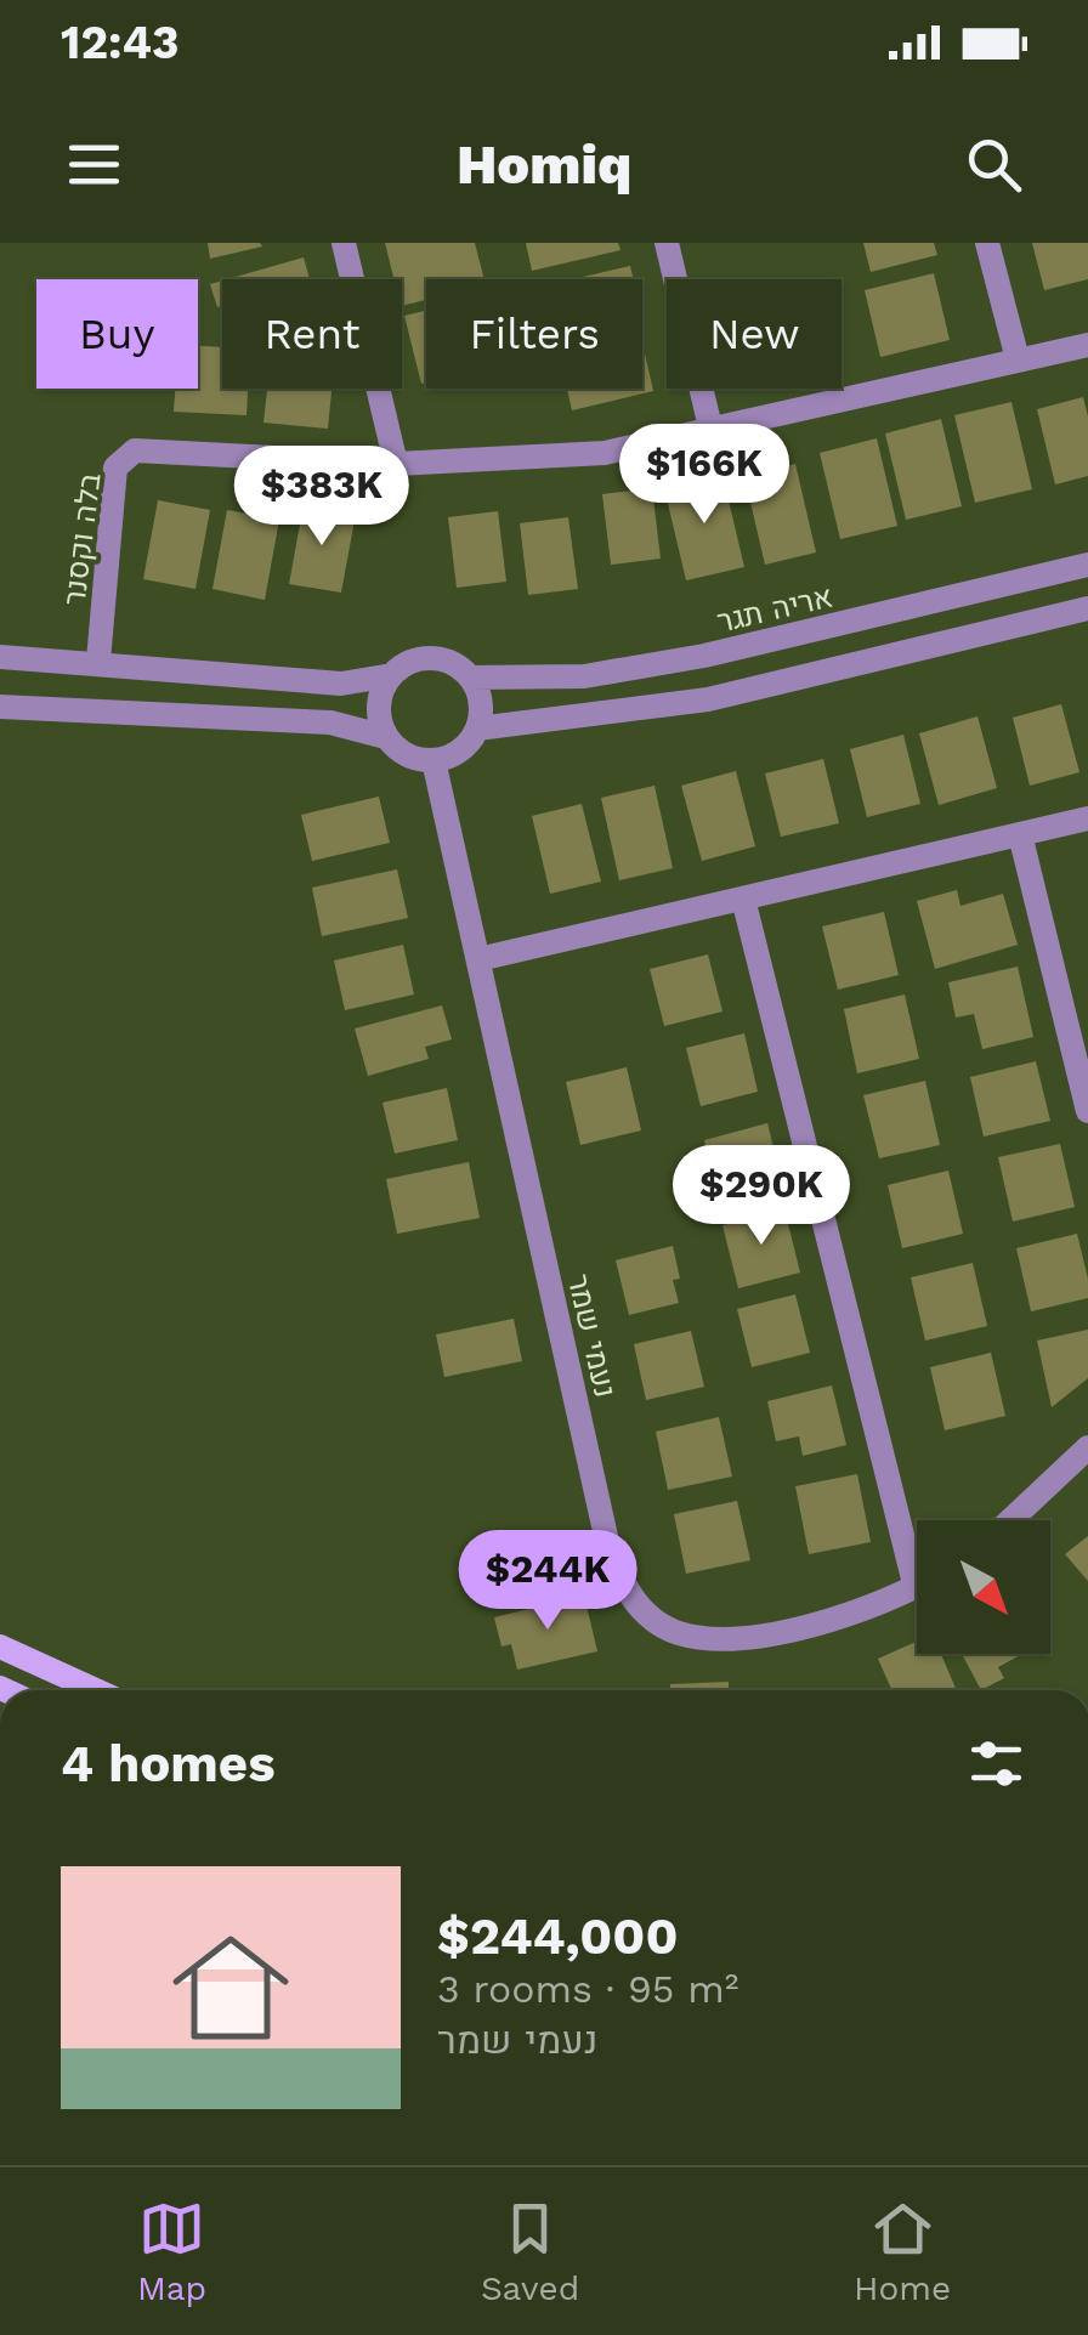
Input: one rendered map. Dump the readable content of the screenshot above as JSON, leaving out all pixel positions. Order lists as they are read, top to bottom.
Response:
{
  "streets": {
    "street": ["בלה וקסנר", "אריה תגר", "נעמי שמר"]
  },
  "crossings": [
    ["אריה תגר", "נעמי שמר"]
  ],
  "north": "bottom right",
  "page": {
    "status": "12:43",
    "header": "Homiq",
    "chip": [
      "Buy",
      "Rent",
      "Filters",
      "New"
    ],
    "price": [
      "$166K",
      "$383K",
      "$290K",
      "$244K"
    ],
    "heading": "4 homes",
    "list": [
      {
        "name": "$244,000",
        "note": "3 rooms · 95 m² · נעמי שמר"
      }
    ],
    "tabs": ["Map", "Saved", "Home"]
  }
}
